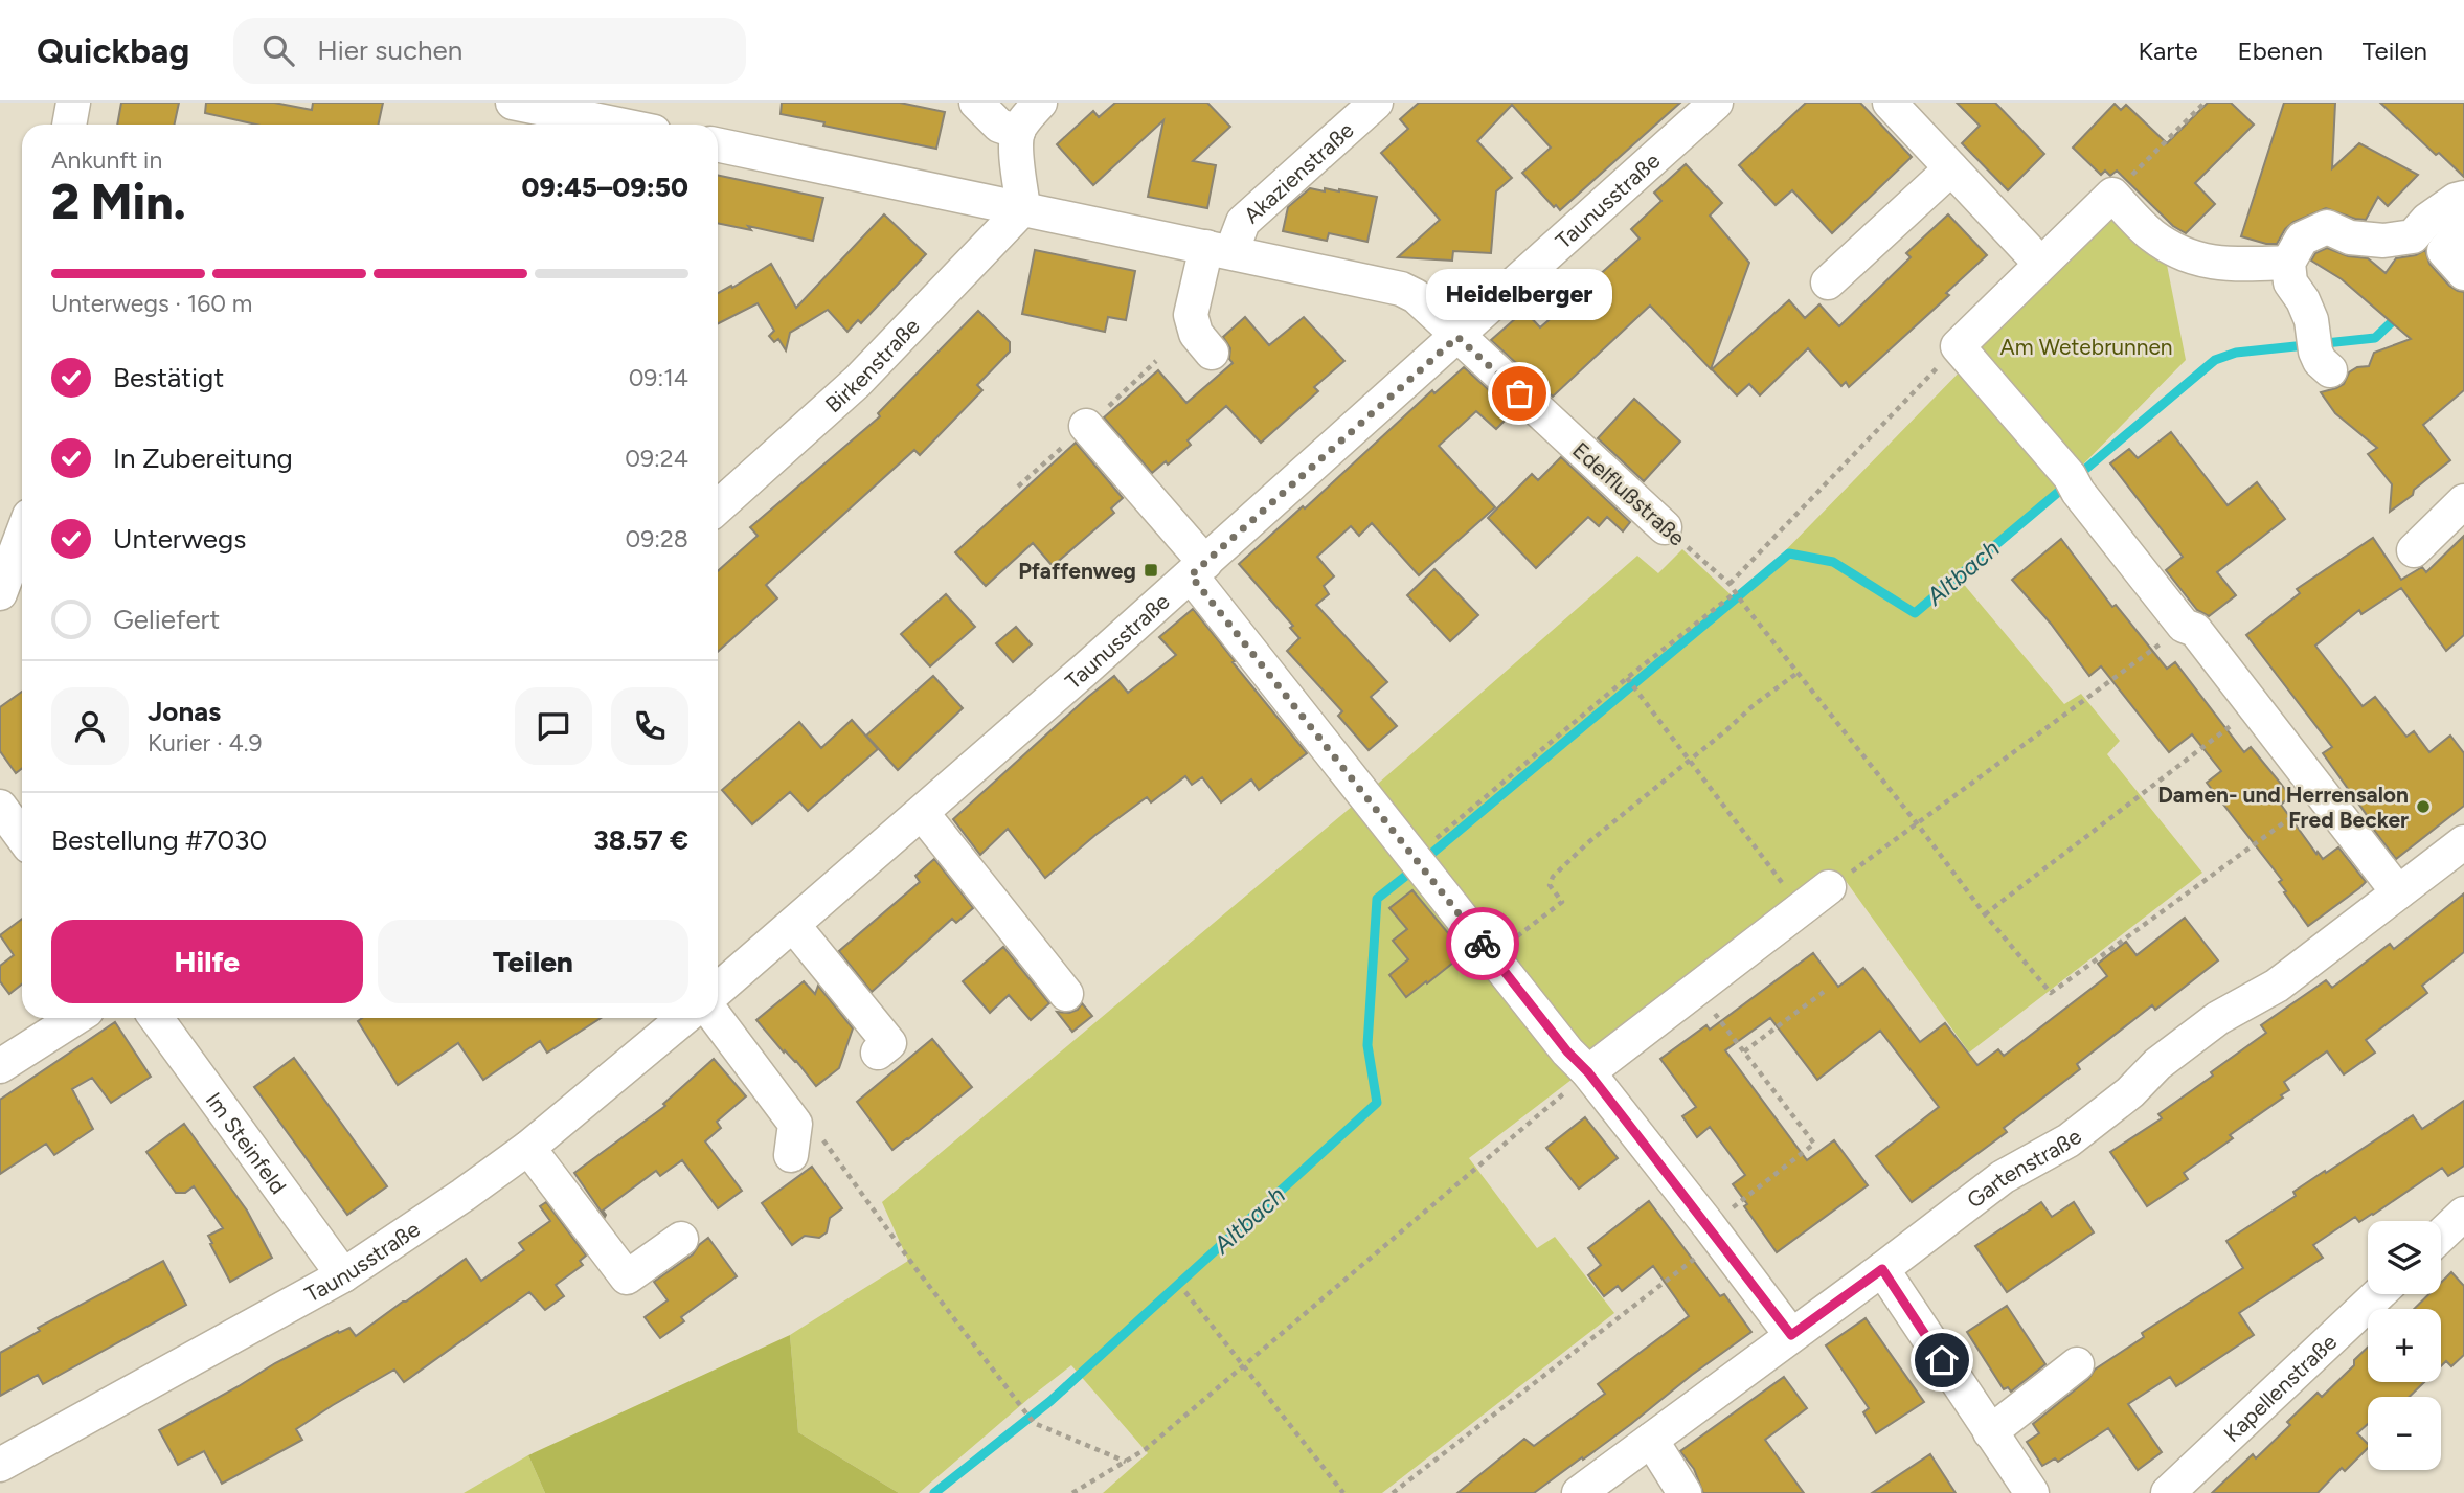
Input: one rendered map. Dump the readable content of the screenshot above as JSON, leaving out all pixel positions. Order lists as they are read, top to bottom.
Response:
{
  "streets": {
    "street": [
      "Akazienstraße",
      "Taunusstraße",
      "Birkenstraße",
      "Edelflußstraße",
      "Im Steinfeld",
      "Gartenstraße",
      "Kapellenstraße"
    ]
  },
  "crossings": [
    ["Taunusstraße", "Edelflußstraße"],
    ["Taunusstraße", "Im Steinfeld"]
  ],
  "water": ["Altbach"],
  "parks": ["Am Wetebrunnen"],
  "places": {
    "other": ["Heidelberger", "Damen- und Herrensalon Fred Becker"],
    "transit": ["Pfaffenweg"]
  },
  "page": {
    "header": "Quickbag",
    "search": "Hier suchen",
    "nav": ["Karte", "Ebenen", "Teilen"],
    "heading": ["2 Min.", "Ankunft in", "09:45–09:50"],
    "panel": [
      "Jonas",
      "Kurier · 4.9",
      "Bestellung #7030",
      "38.57 €"
    ],
    "bar": "Unterwegs · 160 m",
    "bubble": "Heidelberger",
    "list": [
      ["Bestätigt", "09:14"],
      ["In Zubereitung", "09:24"],
      ["Unterwegs", "09:28"],
      "Geliefert"
    ],
    "buttons": ["Hilfe", "Teilen"],
    "map_buttons": ["+", "−"]
  }
}
